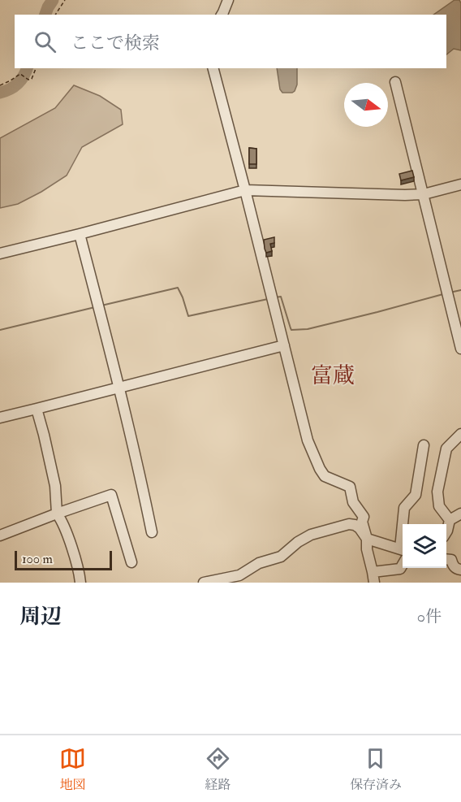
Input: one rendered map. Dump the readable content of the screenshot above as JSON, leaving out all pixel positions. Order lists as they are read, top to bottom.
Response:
{
  "districts": ["富蔵"],
  "scale_bar": "100 m",
  "north": "right",
  "page": {
    "search": "ここで検索",
    "scale": "100 m",
    "heading": ["周辺", "0件"],
    "nav": ["地図", "経路", "保存済み"]
  }
}
